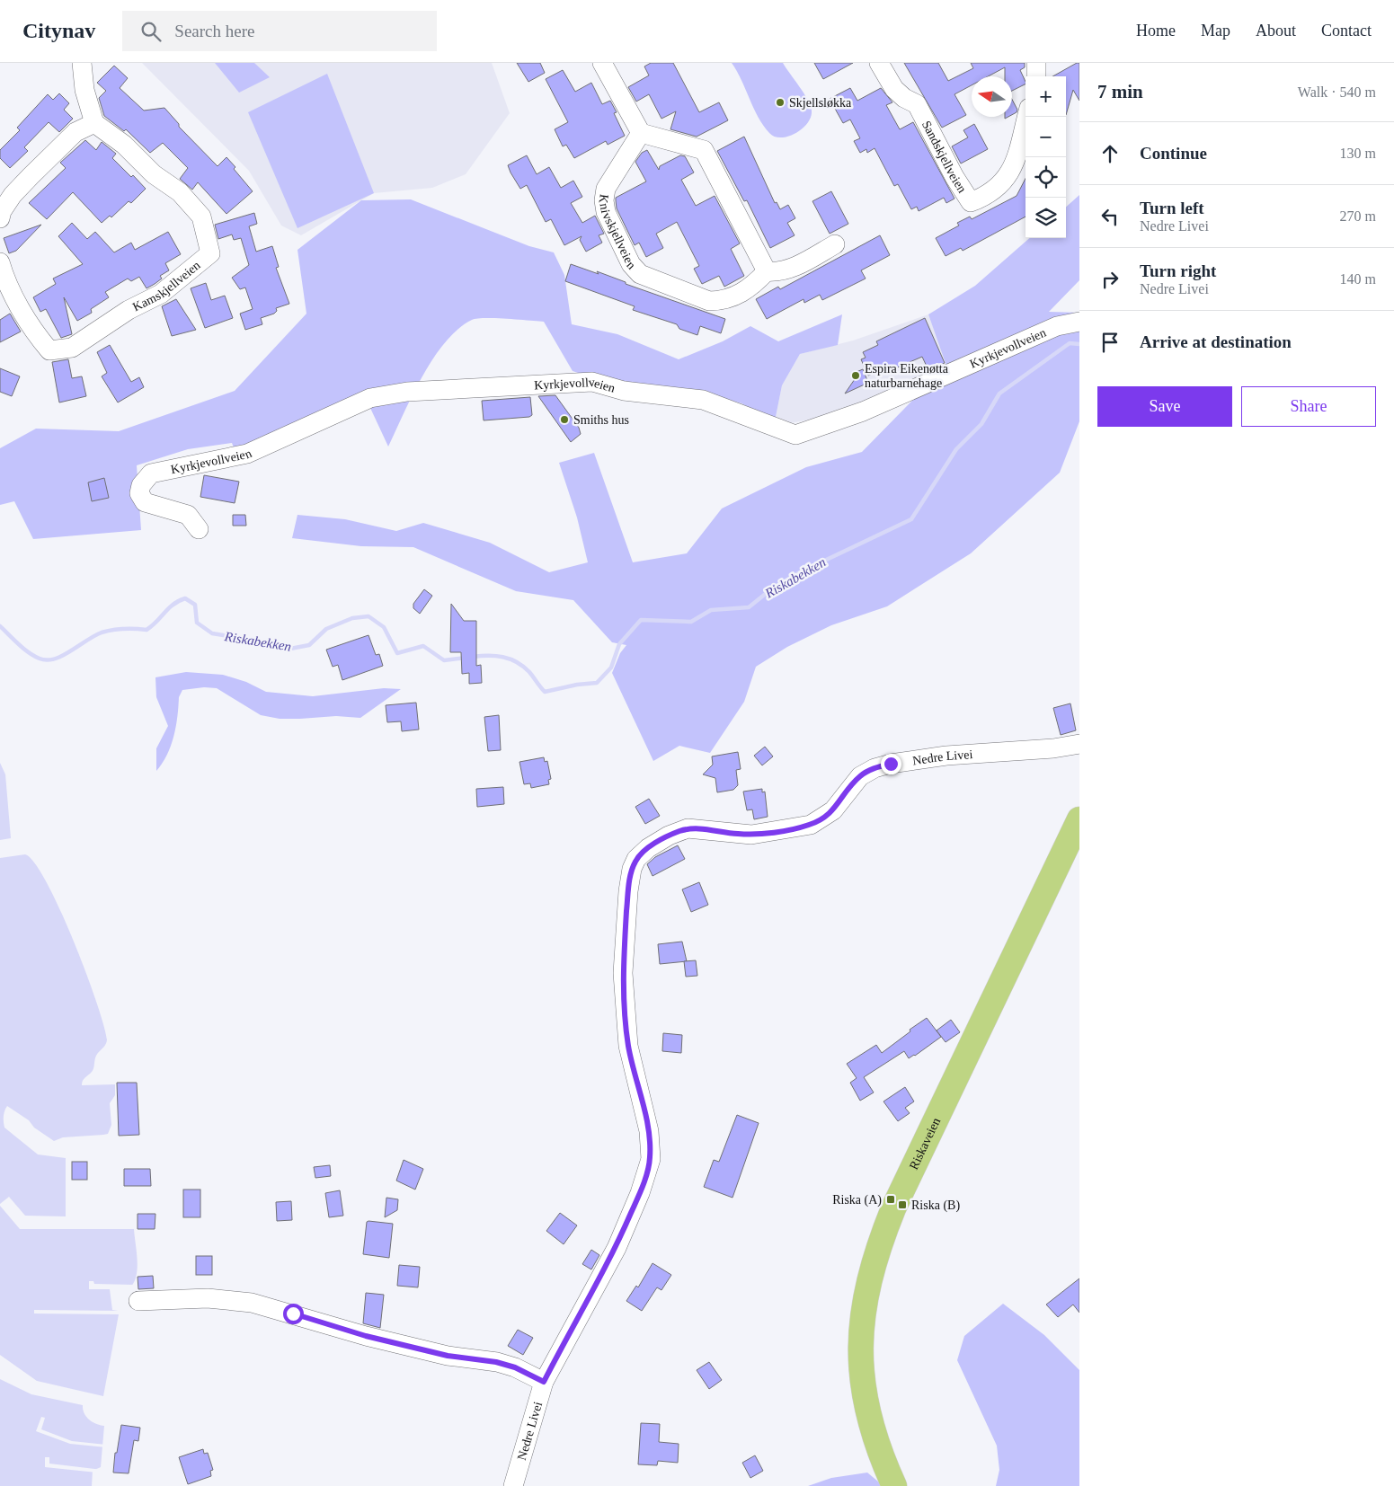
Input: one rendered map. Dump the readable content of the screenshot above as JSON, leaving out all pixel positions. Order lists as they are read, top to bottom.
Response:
{
  "streets": {
    "main road": ["Riskaveien"],
    "street": [
      "Sandskjellveien",
      "Knivskjellveien",
      "Kamskjellveien",
      "Kyrkjevollveien",
      "Nedre Livei"
    ]
  },
  "water": ["Riskabekken"],
  "places": {
    "other": ["Skjellsløkka", "Espira Eikenøtta naturbarnehage", "Smiths hus"],
    "transit": ["Riska (A)", "Riska (B)"]
  },
  "north": "left",
  "page": {
    "header": "Citynav",
    "search": "Search here",
    "nav": [
      "Home",
      "Map",
      "About",
      "Contact"
    ],
    "heading": ["7 min", "Walk · 540 m"],
    "map_buttons": ["+", "−"],
    "list": [
      ["Continue", "130 m"],
      ["Turn left", "Nedre Livei", "270 m"],
      ["Turn right", "Nedre Livei", "140 m"],
      "Arrive at destination"
    ],
    "buttons": ["Save", "Share"]
  }
}
